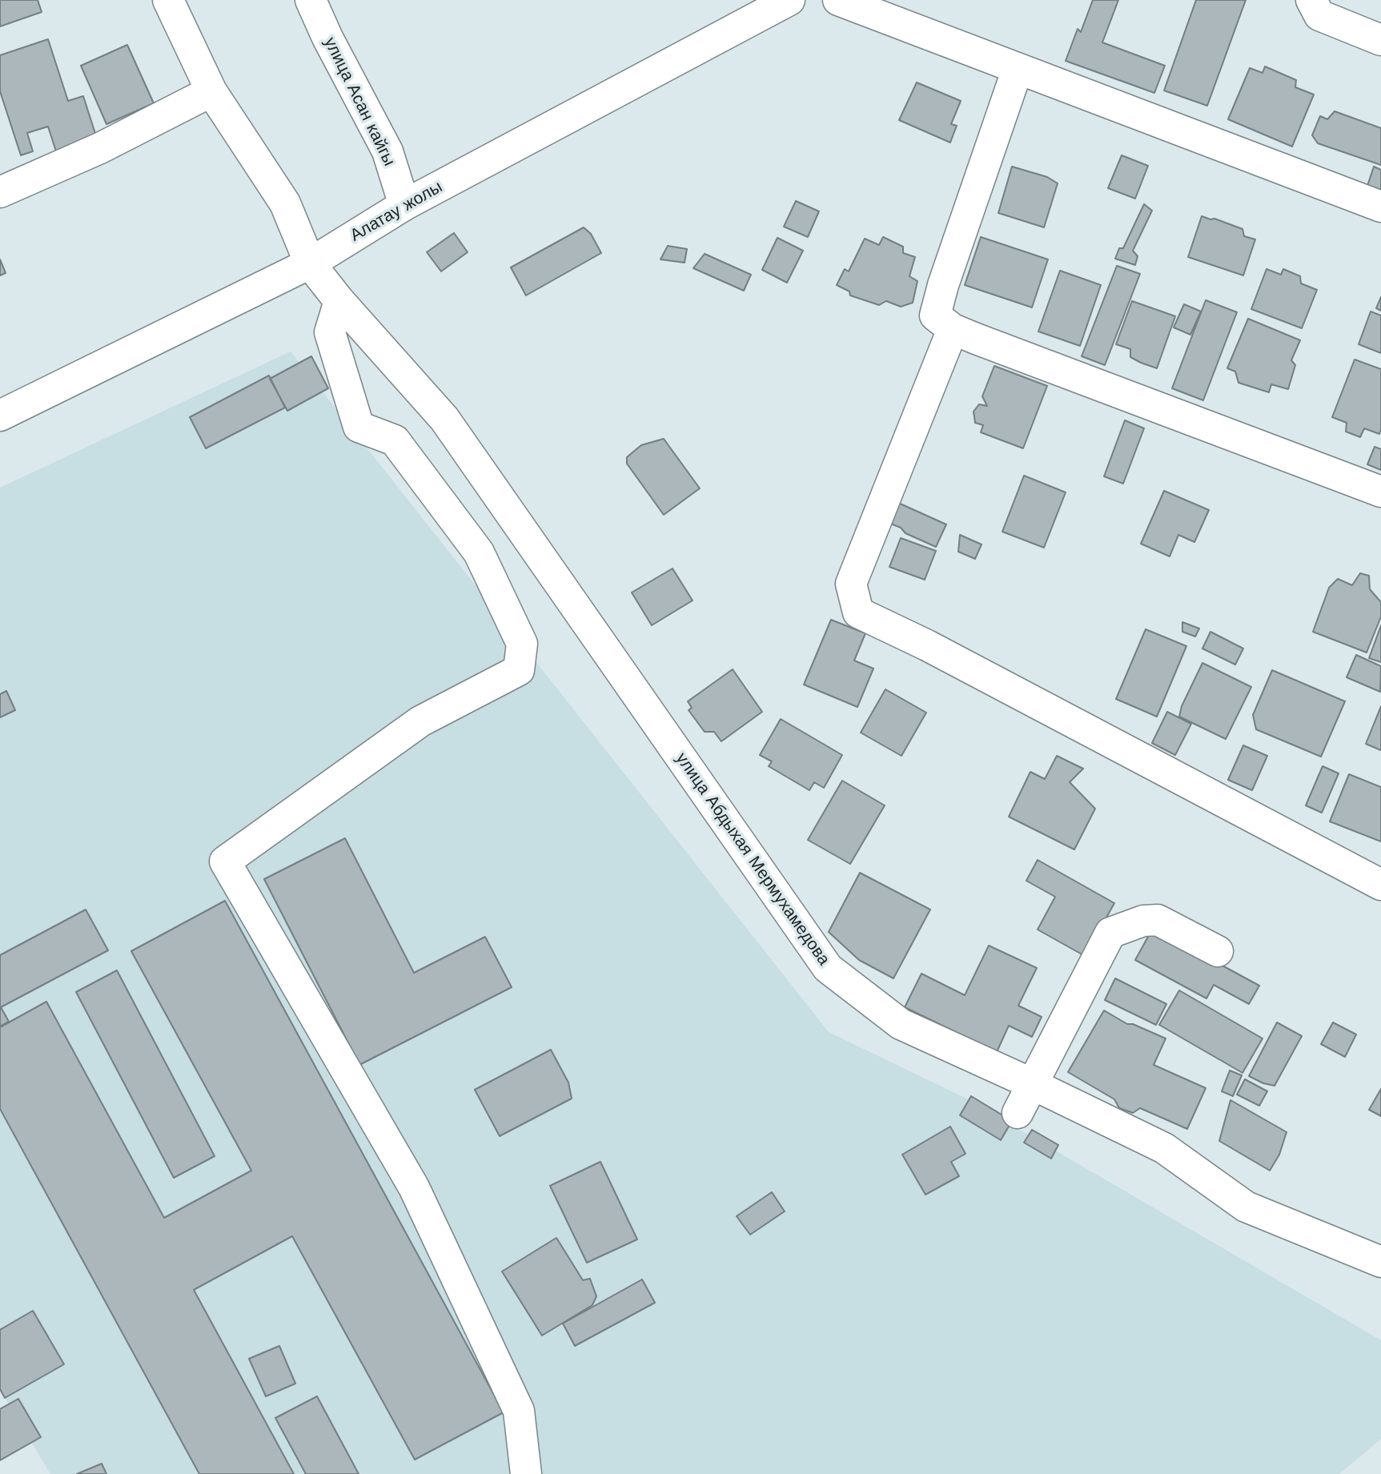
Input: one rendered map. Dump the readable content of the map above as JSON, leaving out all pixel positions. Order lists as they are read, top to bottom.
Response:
{
  "streets": {
    "street": ["улица Асан кайгы", "Алатау жолы", "улица Абдыхая Мермухамедова"]
  },
  "crossings": [
    ["улица Асан кайгы", "Алатау жолы"],
    ["Алатау жолы", "улица Абдыхая Мермухамедова"]
  ]
}
